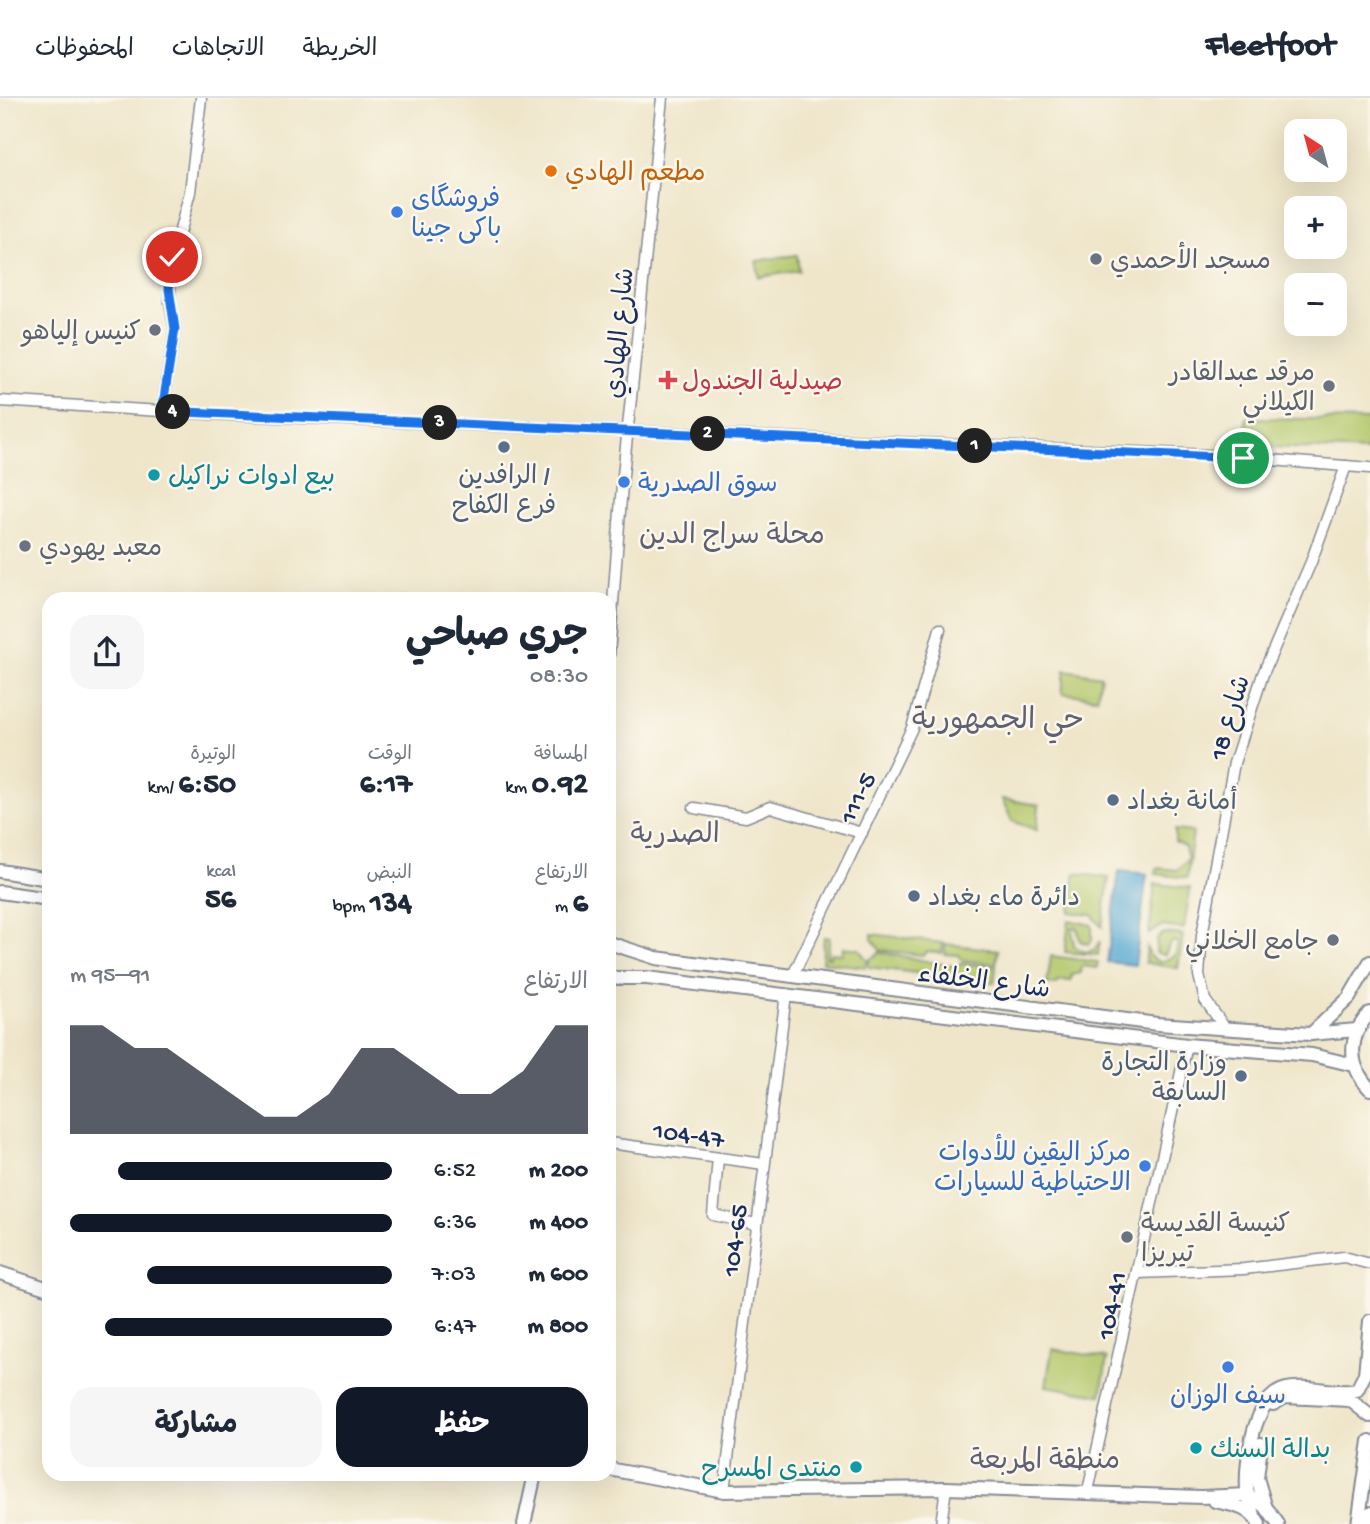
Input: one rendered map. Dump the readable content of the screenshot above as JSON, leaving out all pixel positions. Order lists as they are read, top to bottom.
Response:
{
  "streets": {
    "main road": ["شارع الخلفاء"],
    "street": [
      "شارع الهادي",
      "شارع 18",
      "111-5",
      "104-47",
      "104-65",
      "104-41"
    ]
  },
  "crossings": [
    ["شارع 18", "شارع الخلفاء"],
    ["111-5", "شارع الخلفاء"],
    ["شارع الخلفاء", "104-65"],
    ["شارع الخلفاء", "104-41"],
    ["104-47", "104-65"]
  ],
  "districts": [
    "محلة سراج الدين",
    "حي الجمهورية",
    "الصدرية",
    "منطقة المربعة"
  ],
  "places": {
    "other": [
      "مطعم الهادي",
      "فروشگاى باكى جينا",
      "مسجد الأحمدي",
      "كنيس إلياهو",
      "مرقد عبدالقادر الكيلاني",
      "الرافدين / فرع الكفاح",
      "بيع ادوات نراكيل",
      "سوق الصدرية",
      "معبد يهودي",
      "أمانة بغداد",
      "دائرة ماء بغداد",
      "جامع الخلاني",
      "وزارة التجارة السابقة",
      "مركز اليقين للأدوات الاحتياطية للسيارات",
      "كنيسة القديسة تيريزا",
      "سيف الوزان",
      "بدالة السنك",
      "منتدى المسرح"
    ],
    "health": ["صيدلية الجندول"]
  },
  "north": "top left",
  "page": {
    "header": "Fleetfoot",
    "nav": ["الخريطة", "الاتجاهات", "المحفوظات"],
    "map_buttons": ["+", "−"],
    "pins": [
      "4",
      "3",
      "2",
      "1"
    ],
    "heading": ["جري صباحي", "08:30"],
    "stats": [
      ["المسافة", "0.92 km"],
      ["الوقت", "6:17"],
      ["الوتيرة", "6:50 /km"],
      ["الارتفاع", "6 m"],
      ["النبض", "134 bpm"],
      ["kcal", "56"]
    ],
    "chart": ["الارتفاع", "91–95 m"],
    "list": [
      {
        "name": "200 m",
        "note": "6:52"
      },
      {
        "name": "400 m",
        "note": "6:36"
      },
      {
        "name": "600 m",
        "note": "7:03"
      },
      {
        "name": "800 m",
        "note": "6:47"
      }
    ],
    "buttons": ["حفظ", "مشاركة"]
  }
}
